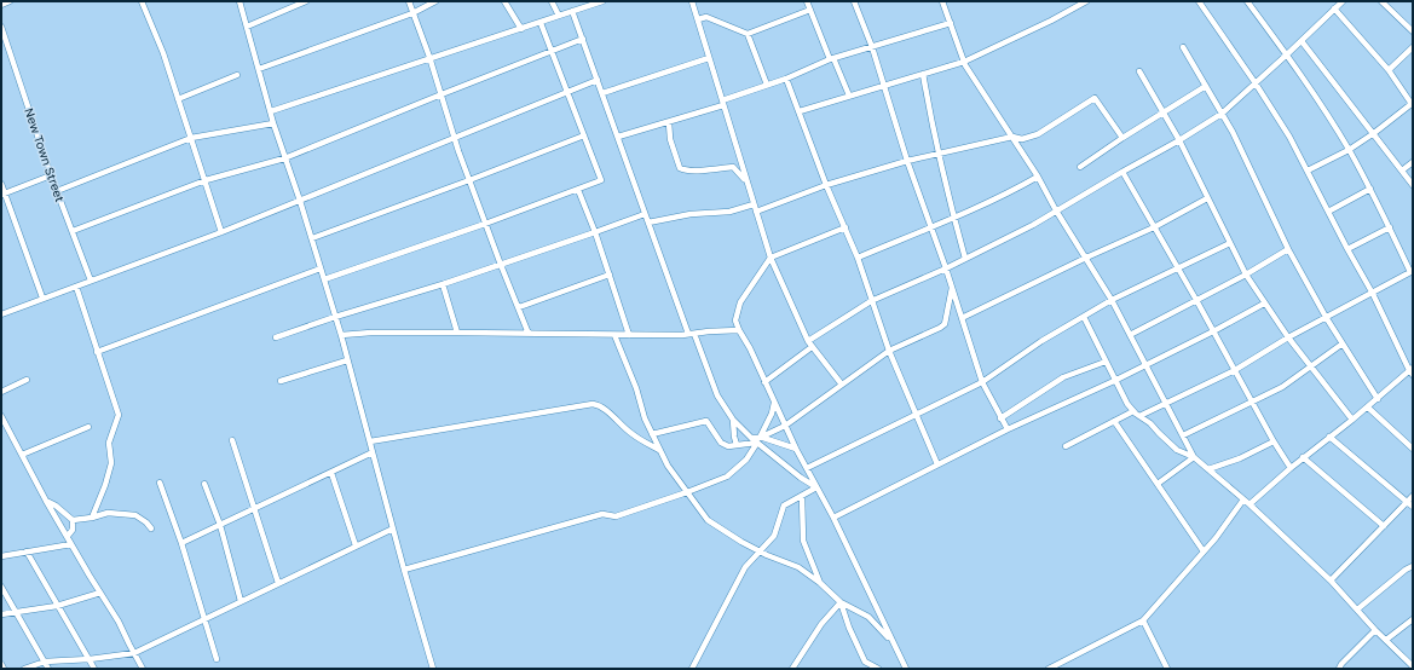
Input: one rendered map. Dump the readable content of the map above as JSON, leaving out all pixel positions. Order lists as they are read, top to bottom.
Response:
{
  "streets": {
    "street": ["New Town Street"]
  }
}
